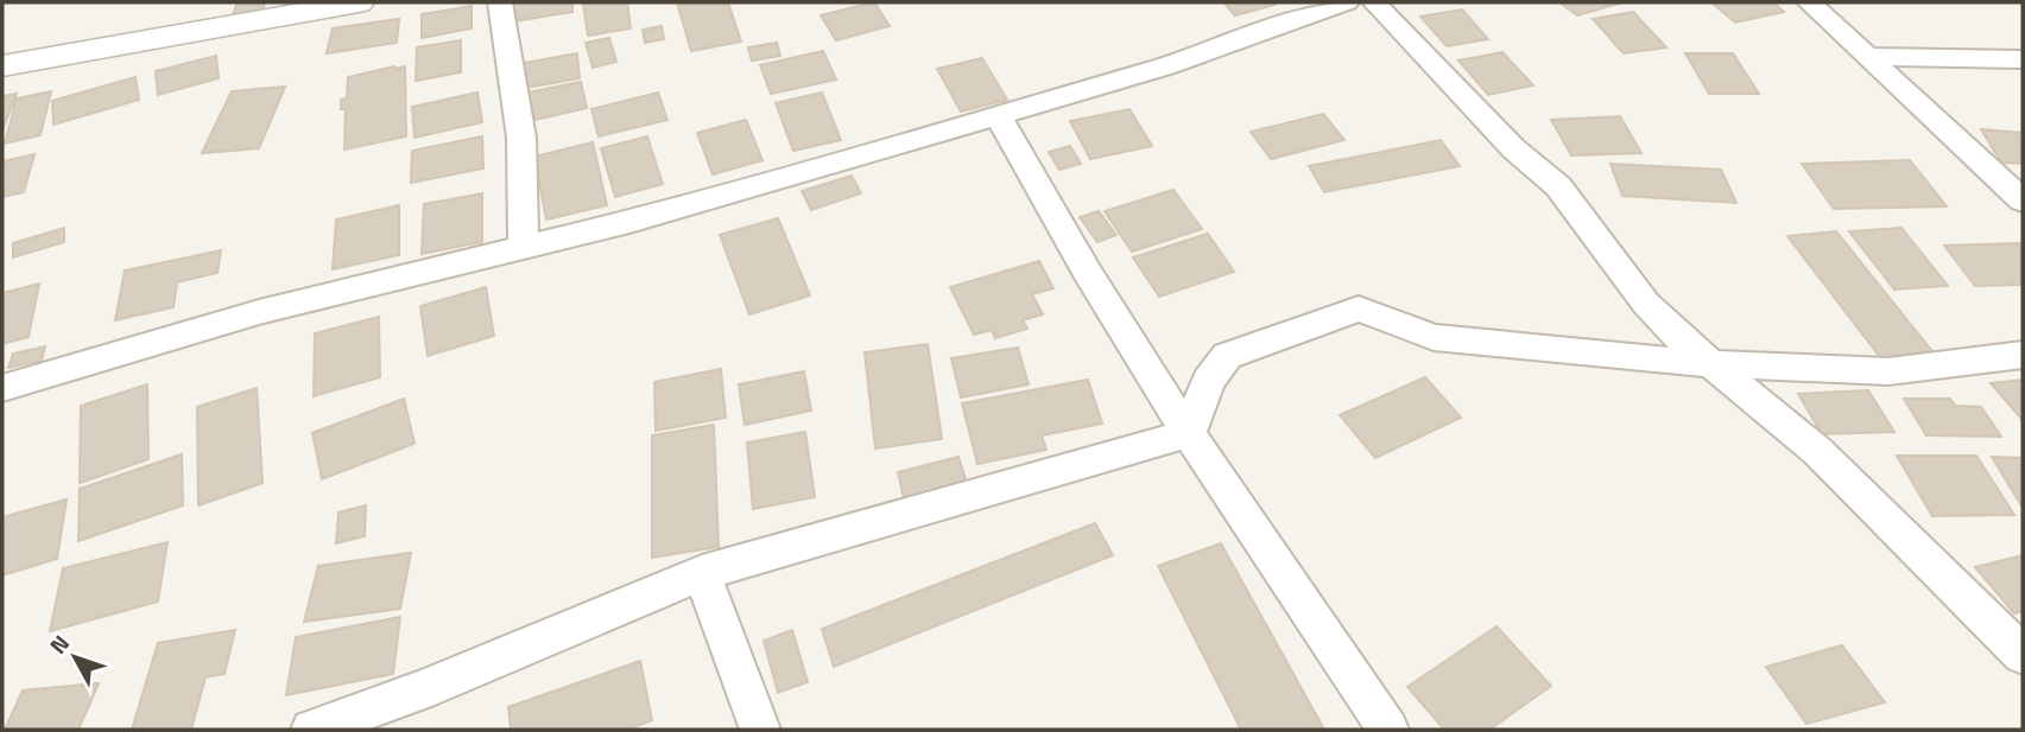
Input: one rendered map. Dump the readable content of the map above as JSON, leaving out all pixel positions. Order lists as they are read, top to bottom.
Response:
{
  "north": "top left"
}
